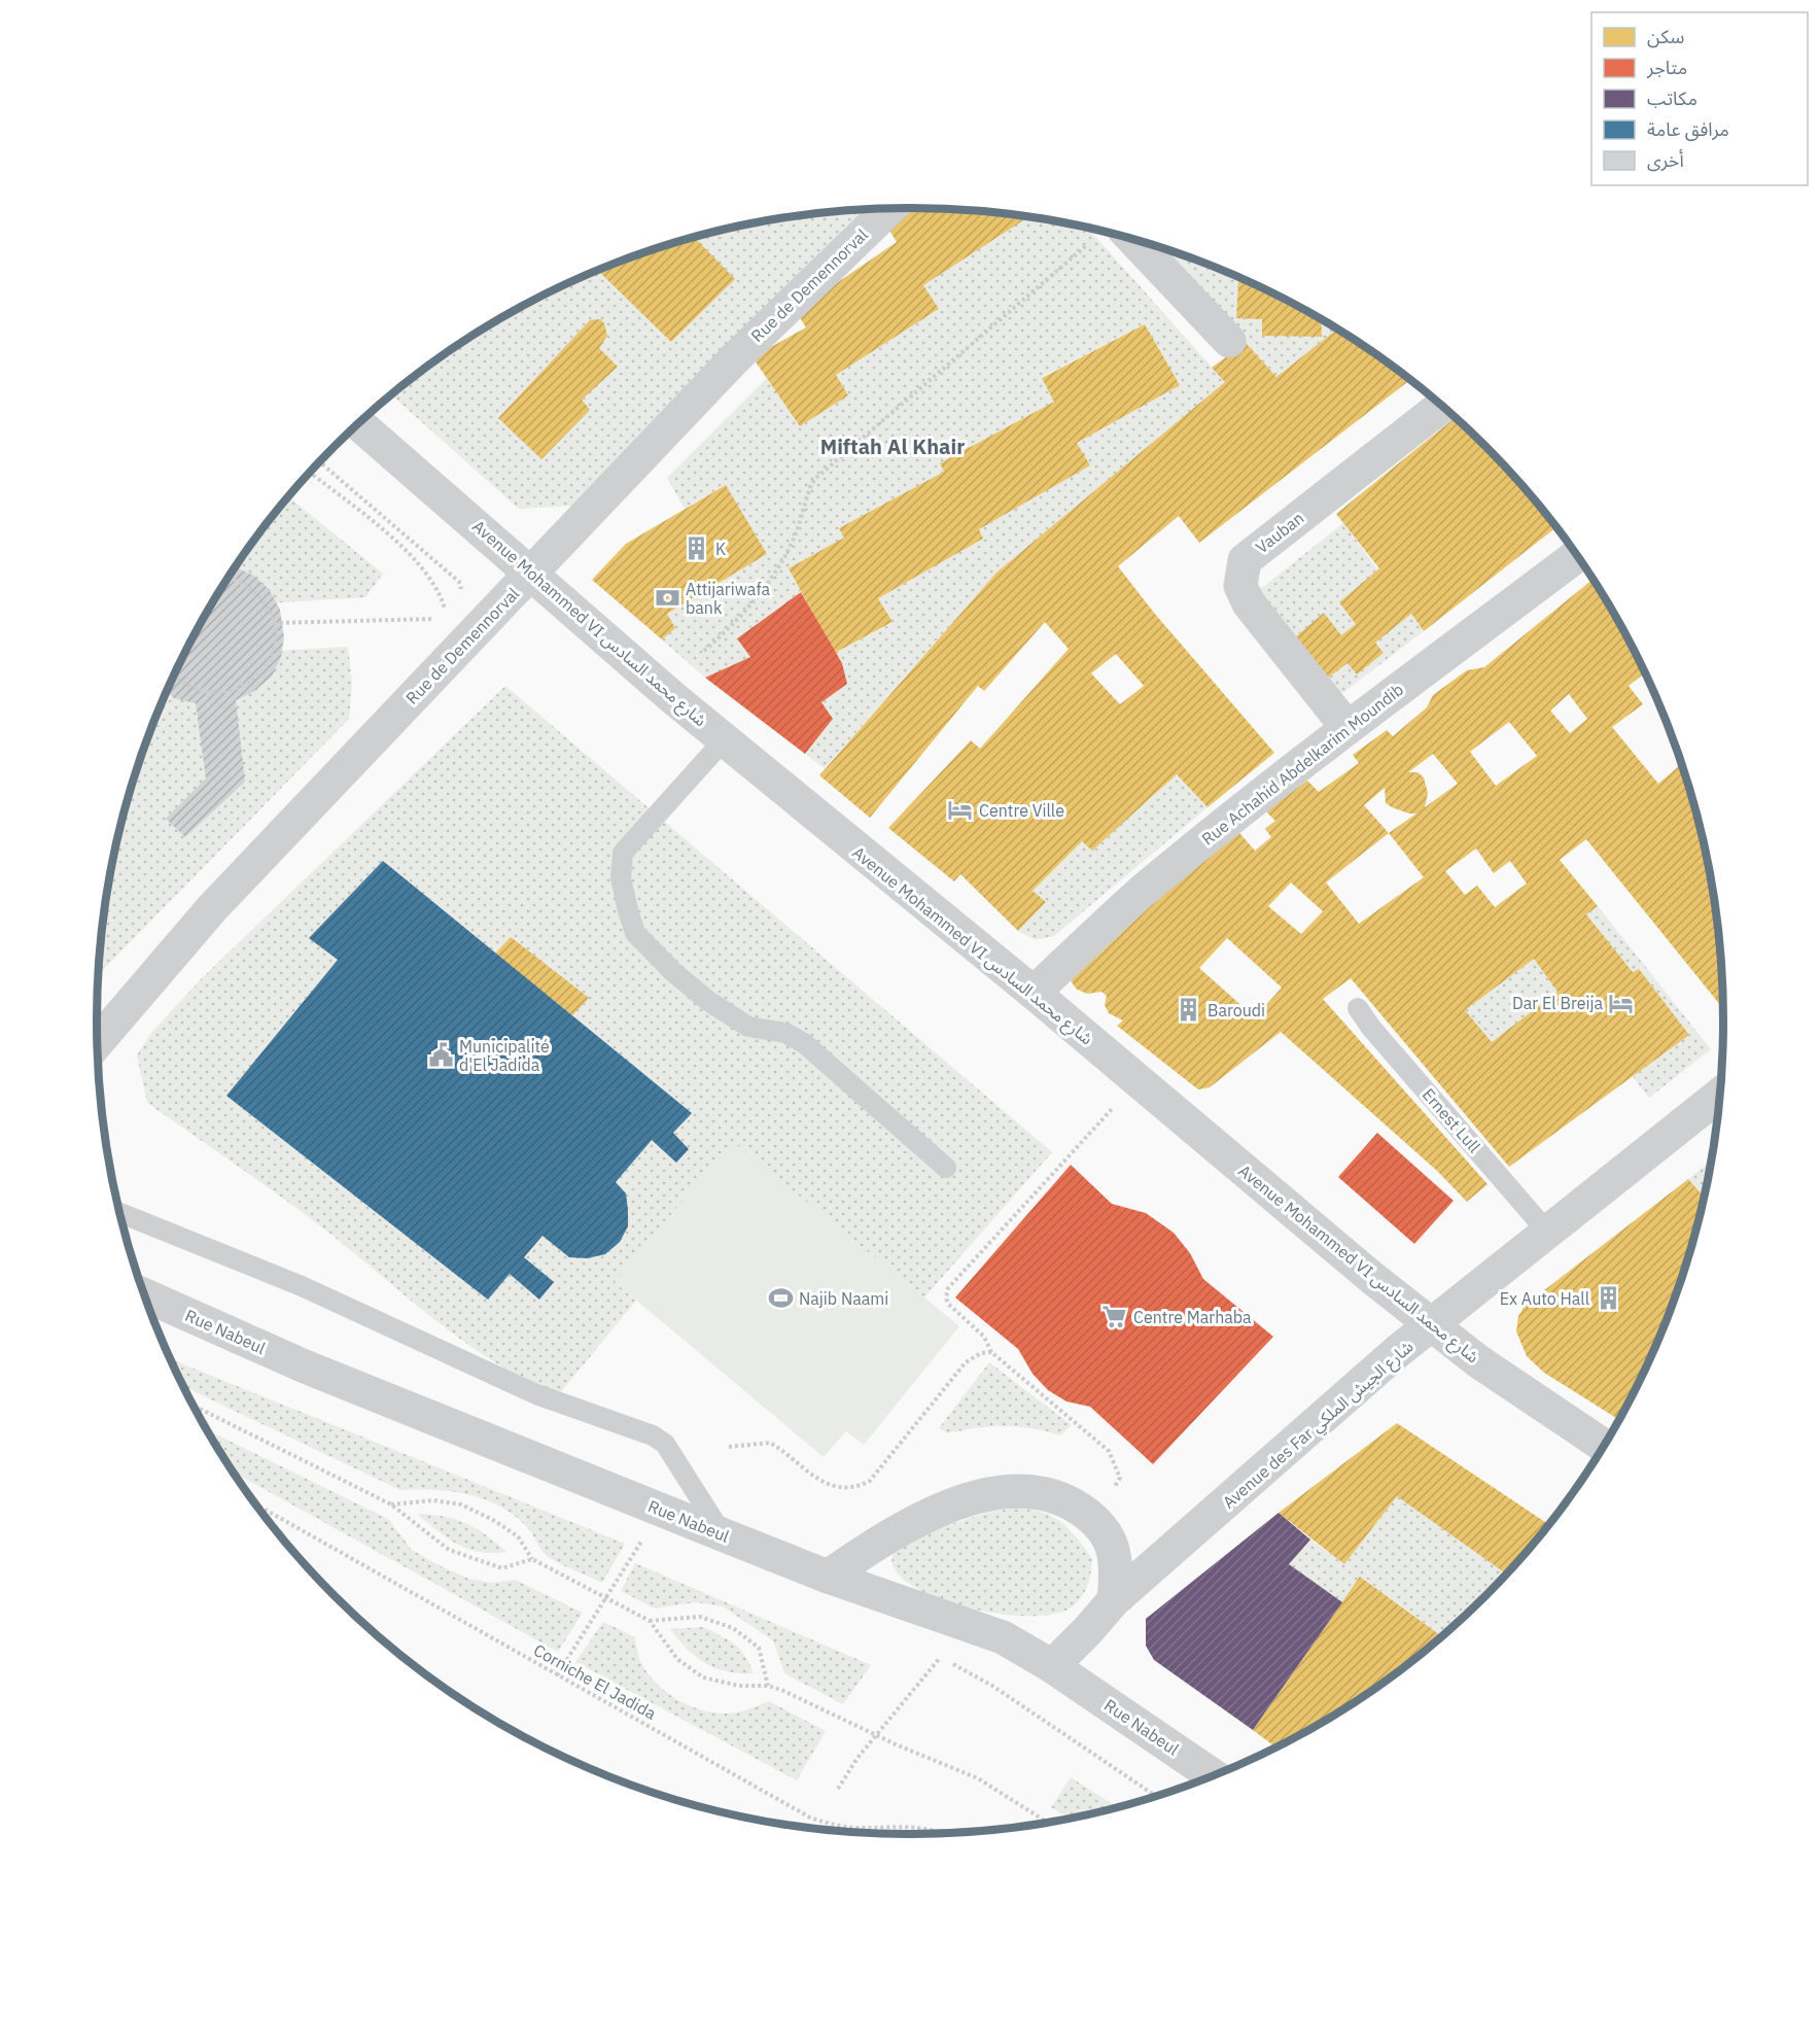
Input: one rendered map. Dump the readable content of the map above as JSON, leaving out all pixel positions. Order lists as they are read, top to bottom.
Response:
{
  "streets": {
    "street": [
      "Rue de Demennorval",
      "Vauban",
      "Avenue Mohammed VI شارع محمد السادس",
      "Rue Achahid Abdelkarim Moundib",
      "Rue Nabeul",
      "Avenue des Far شارع الجيش الملكي"
    ],
    "lane": ["Ernest Lull"],
    "path": ["Corniche El Jadida"]
  },
  "crossings": [
    ["Rue de Demennorval", "Avenue Mohammed VI شارع محمد السادس"],
    ["Vauban", "Rue Achahid Abdelkarim Moundib"],
    ["Avenue Mohammed VI شارع محمد السادس", "Rue Achahid Abdelkarim Moundib"],
    ["Avenue Mohammed VI شارع محمد السادس", "Avenue des Far شارع الجيش الملكي"],
    ["Ernest Lull", "Avenue des Far شارع الجيش الملكي"],
    ["Rue Nabeul", "Avenue des Far شارع الجيش الملكي"]
  ],
  "districts": ["Miftah Al Khair"],
  "places": {
    "building": ["K", "Baroudi", "Ex Auto Hall"],
    "bank": ["Attijariwafa bank"],
    "hotel": ["Centre Ville", "Dar El Breija"],
    "public building": ["Municipalité d'El Jadida"],
    "sports": ["Najib Naami"],
    "supermarket": ["Centre Marhaba"]
  },
  "legend": [
    "سكن",
    "متاجر",
    "مكاتب",
    "مرافق عامة",
    "أخرى"
  ]
}
